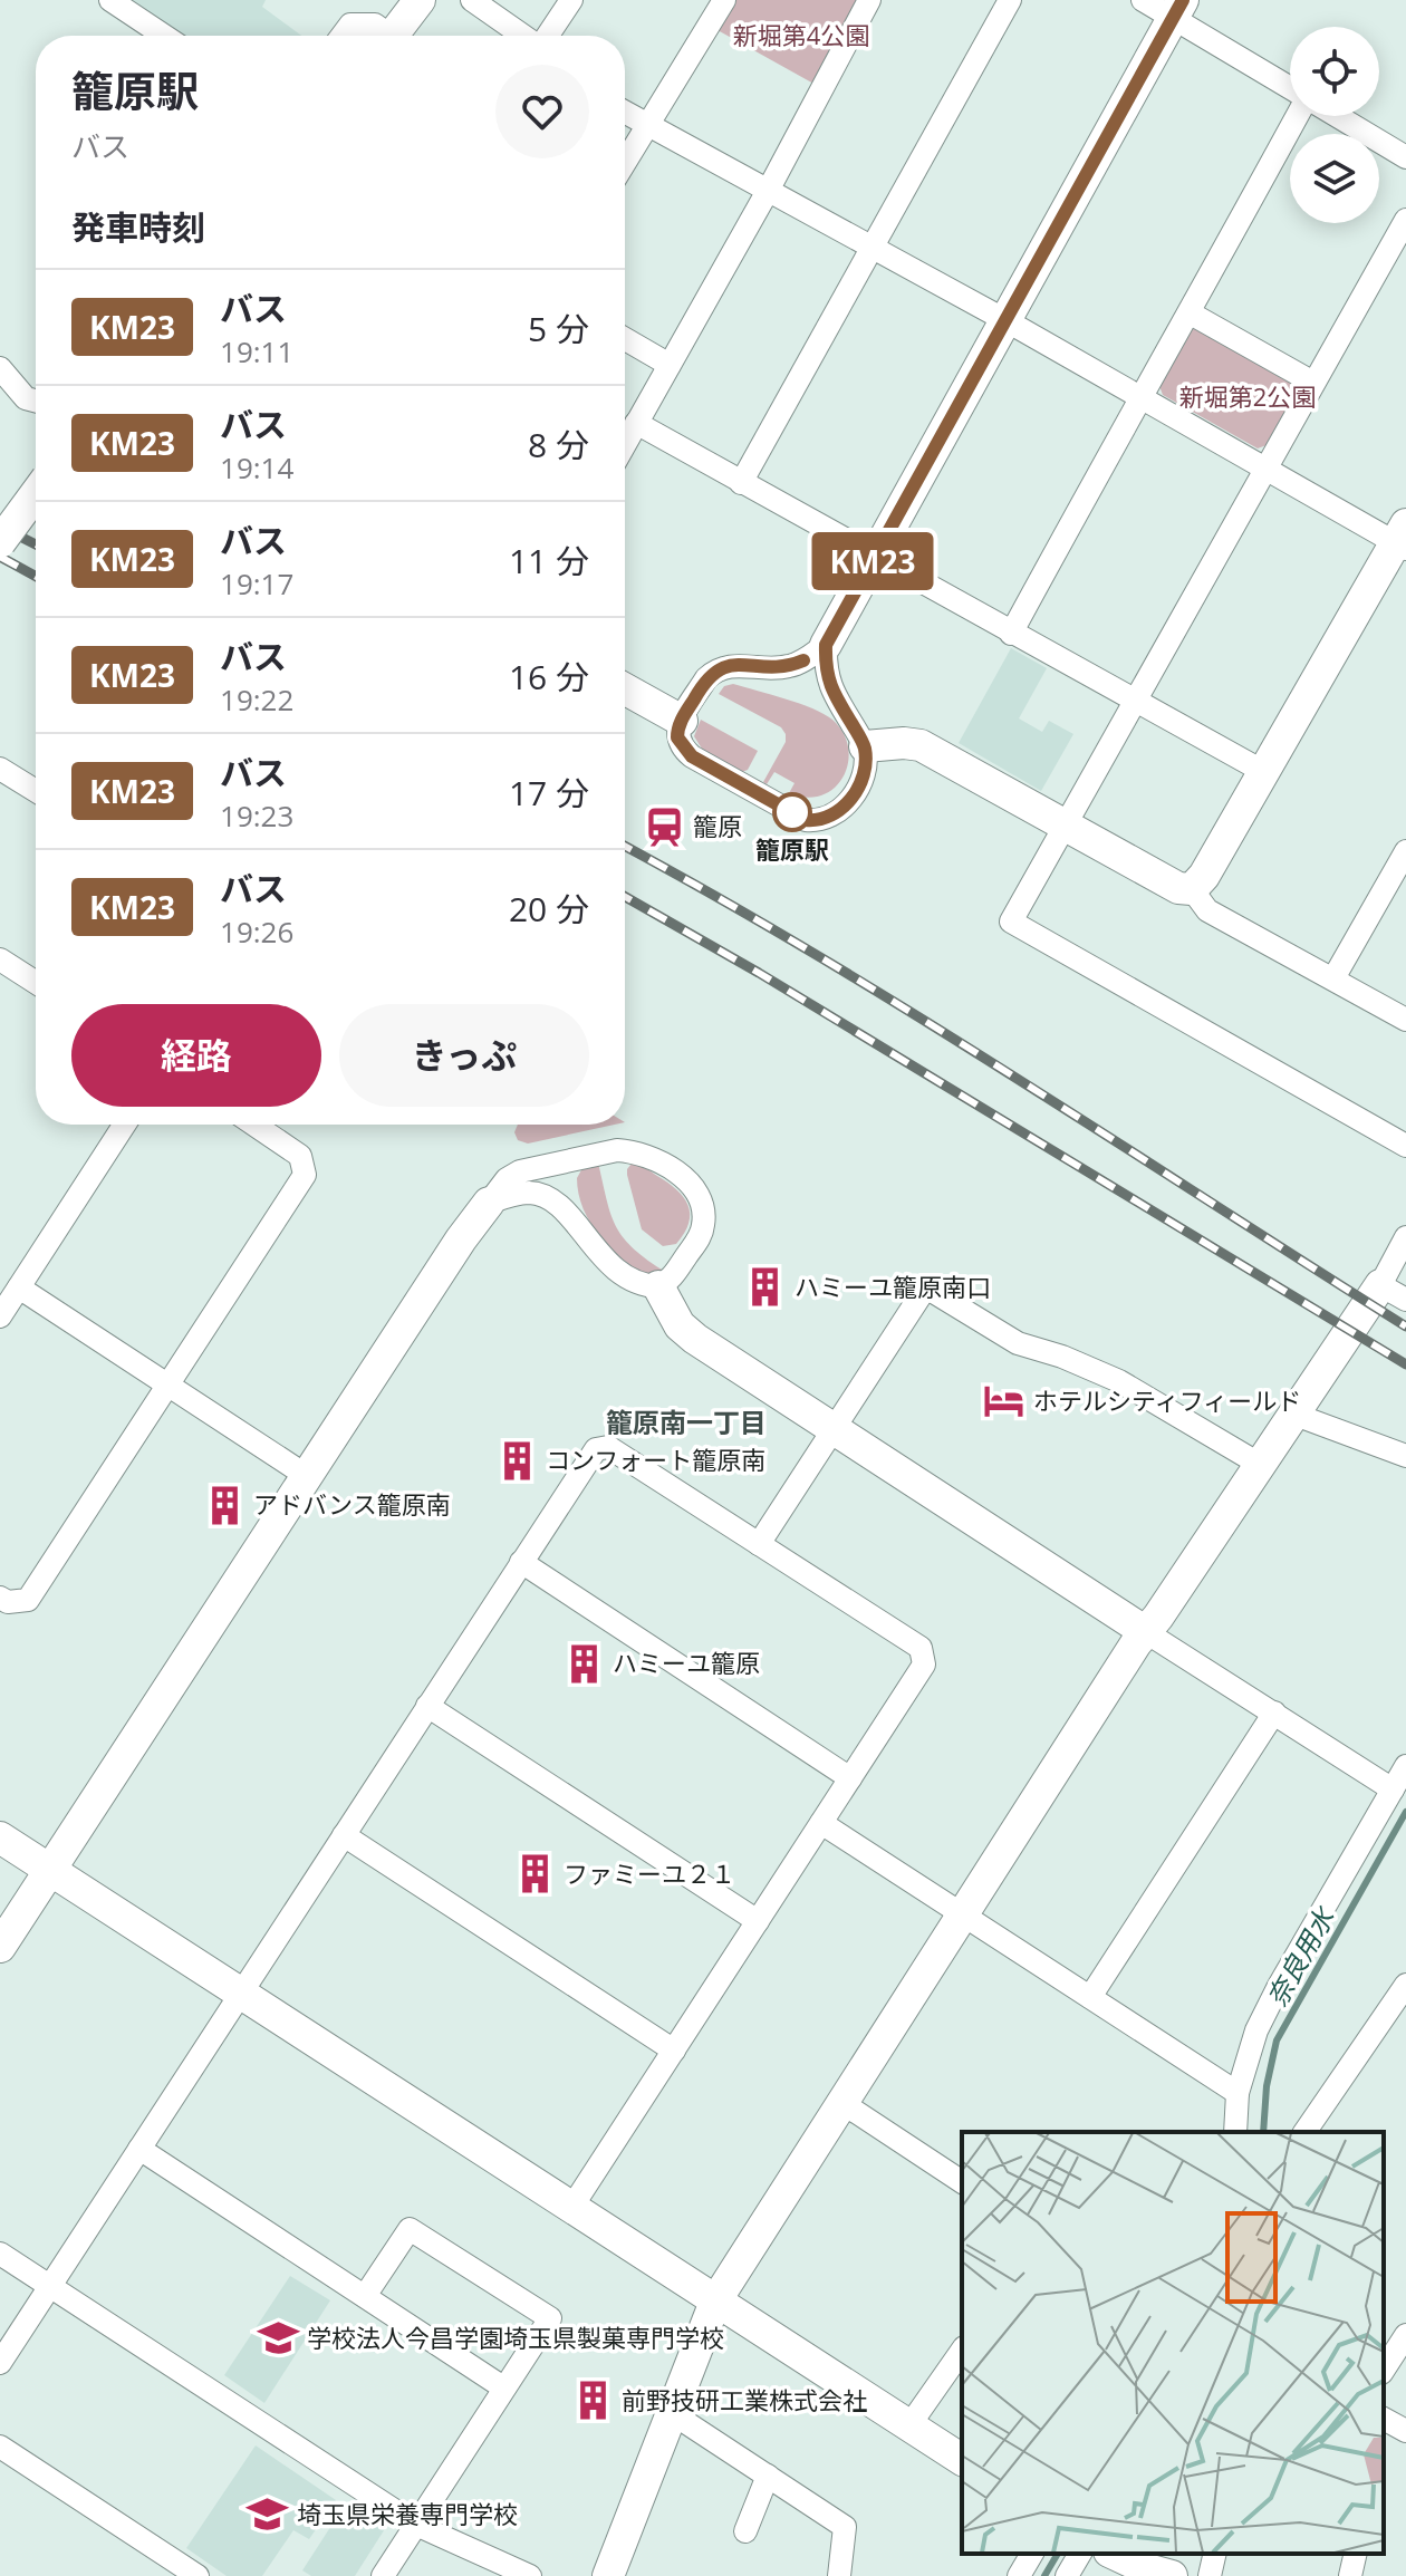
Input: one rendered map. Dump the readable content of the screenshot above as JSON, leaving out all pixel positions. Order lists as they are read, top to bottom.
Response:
{
  "districts": ["籠原南一丁目"],
  "water": ["奈良用水"],
  "parks": ["新堀第4公園", "新堀第2公園"],
  "places": {
    "other": ["籠原駅"],
    "station": ["籠原"],
    "building": [
      "ハミーユ籠原南口",
      "コンフォート籠原南",
      "アドバンス籠原南",
      "ハミーユ籠原",
      "ファミーユ２１",
      "前野技研工業株式会社"
    ],
    "hotel": ["ホテルシティフィールド"],
    "school or university": ["学校法人今昌学園埼玉県製菓専門学校", "埼玉県栄養専門学校"]
  },
  "lines": ["bus line KM23"],
  "page": {
    "on_map": "KM23",
    "heading": [
      ["籠原駅", "バス"],
      "発車時刻"
    ],
    "list": [
      {
        "mark": "KM23",
        "name": "バス",
        "note": "19:11",
        "value": "5 分"
      },
      {
        "mark": "KM23",
        "name": "バス",
        "note": "19:14",
        "value": "8 分"
      },
      {
        "mark": "KM23",
        "name": "バス",
        "note": "19:17",
        "value": "11 分"
      },
      {
        "mark": "KM23",
        "name": "バス",
        "note": "19:22",
        "value": "16 分"
      },
      {
        "mark": "KM23",
        "name": "バス",
        "note": "19:23",
        "value": "17 分"
      },
      {
        "mark": "KM23",
        "name": "バス",
        "note": "19:26",
        "value": "20 分"
      }
    ],
    "buttons": ["経路", "きっぷ"]
  }
}
